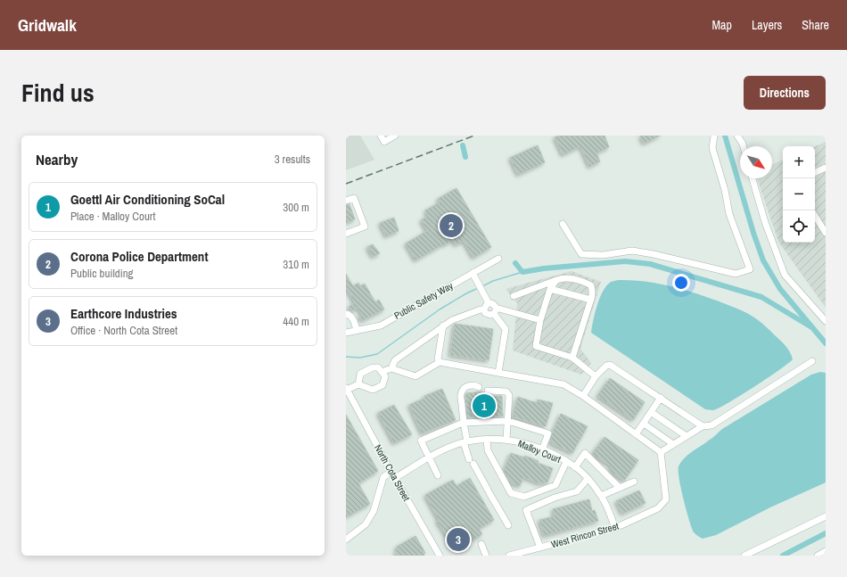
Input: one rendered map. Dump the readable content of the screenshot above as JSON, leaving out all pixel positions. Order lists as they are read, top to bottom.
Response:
{
  "streets": {
    "street": [
      "Public Safety Way",
      "Malloy Court",
      "North Cota Street",
      "West Rincon Street"
    ]
  },
  "crossings": [
    ["Malloy Court", "North Cota Street"],
    ["Malloy Court", "West Rincon Street"]
  ],
  "north": "bottom right",
  "page": {
    "header": "Gridwalk",
    "nav": ["Map", "Layers", "Share"],
    "title": "Find us",
    "buttons": "Directions",
    "heading": ["Nearby", "3 results"],
    "map_buttons": ["+", "−"],
    "list": [
      {
        "mark": "1",
        "name": "Goettl Air Conditioning SoCal",
        "note": "Place · Malloy Court",
        "value": "300 m"
      },
      {
        "mark": "2",
        "name": "Corona Police Department",
        "note": "Public building",
        "value": "310 m"
      },
      {
        "mark": "3",
        "name": "Earthcore Industries",
        "note": "Office · North Cota Street",
        "value": "440 m"
      }
    ],
    "pins": ["2", "1", "3"]
  }
}
